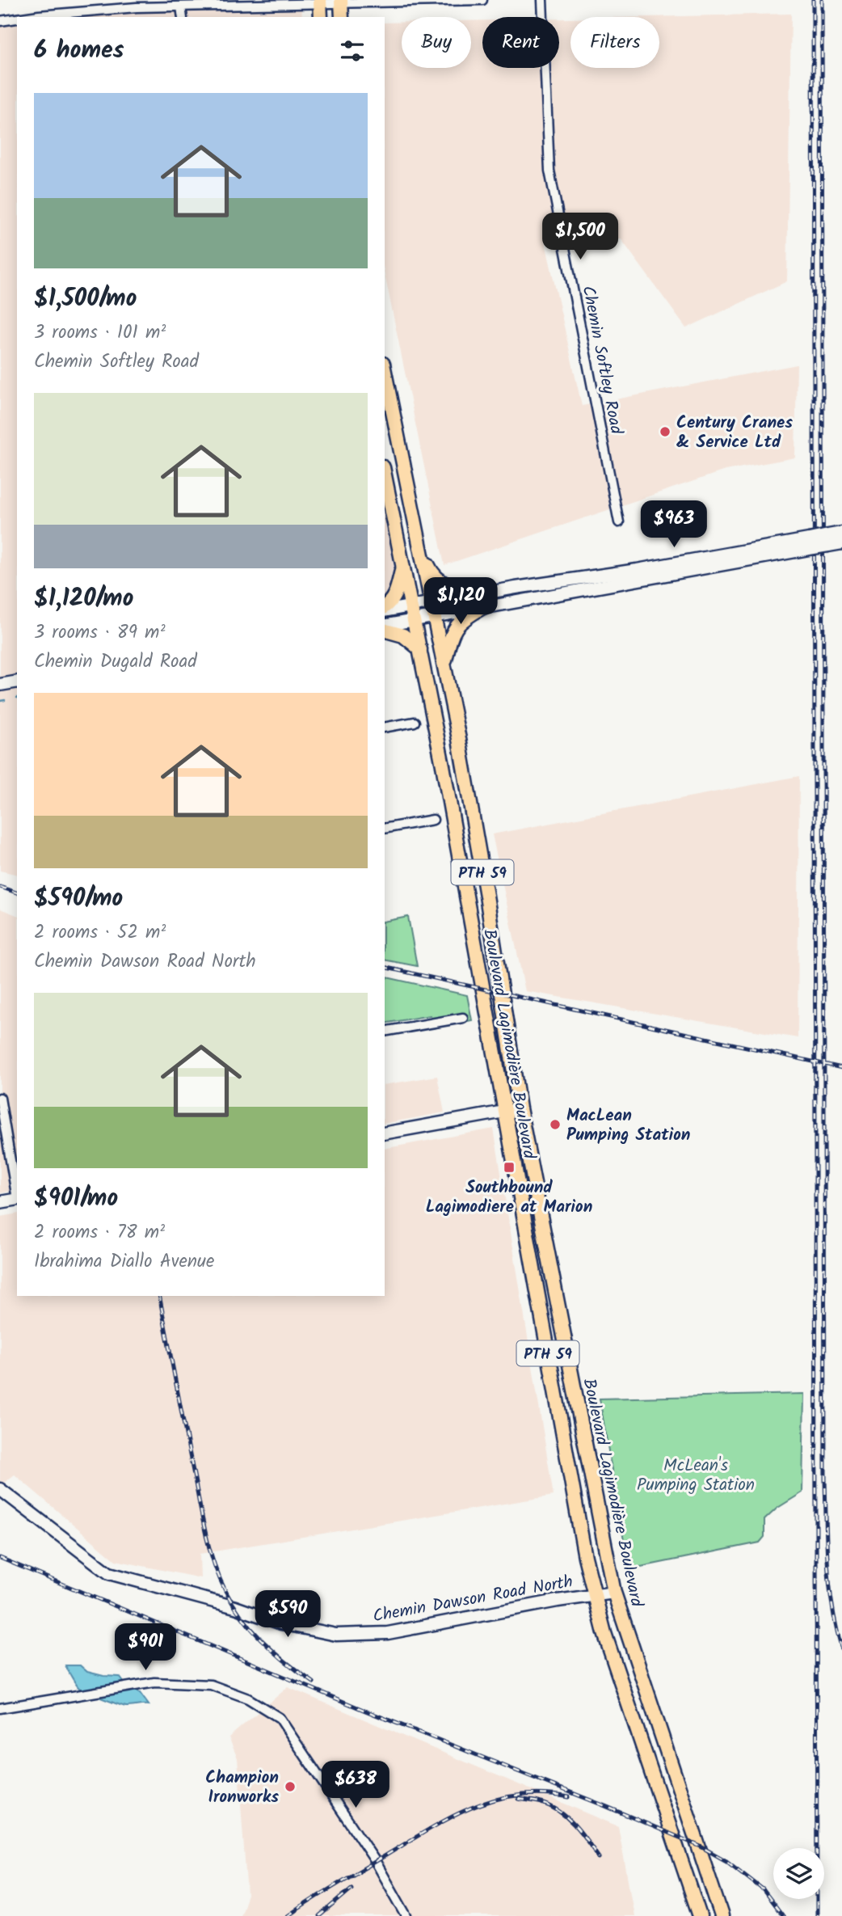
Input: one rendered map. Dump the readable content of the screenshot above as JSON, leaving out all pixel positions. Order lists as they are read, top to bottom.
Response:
{
  "streets": {
    "main road": ["PTH 59", "Boulevard Lagimodière Boulevard", "Chemin Dawson Road North"],
    "street": ["Chemin Softley Road"]
  },
  "crossings": [
    ["Boulevard Lagimodière Boulevard", "Chemin Dawson Road North"]
  ],
  "parks": ["McLean's Pumping Station"],
  "places": {
    "other": ["Century Cranes & Service Ltd", "MacLean Pumping Station", "Champion Ironworks"],
    "transit": ["Southbound Lagimodiere at Marion"]
  },
  "page": {
    "chip": ["Buy", "Rent", "Filters"],
    "heading": "6 homes",
    "list": [
      {
        "name": "$1,500/mo",
        "note": "3 rooms · 101 m² · Chemin Softley Road"
      },
      {
        "name": "$1,120/mo",
        "note": "3 rooms · 89 m² · Chemin Dugald Road"
      },
      {
        "name": "$590/mo",
        "note": "2 rooms · 52 m² · Chemin Dawson Road North"
      },
      {
        "name": "$901/mo",
        "note": "2 rooms · 78 m² · Ibrahima Diallo Avenue"
      }
    ],
    "price": [
      "$1,500",
      "$963",
      "$1,120",
      "$590",
      "$901",
      "$638"
    ]
  }
}
